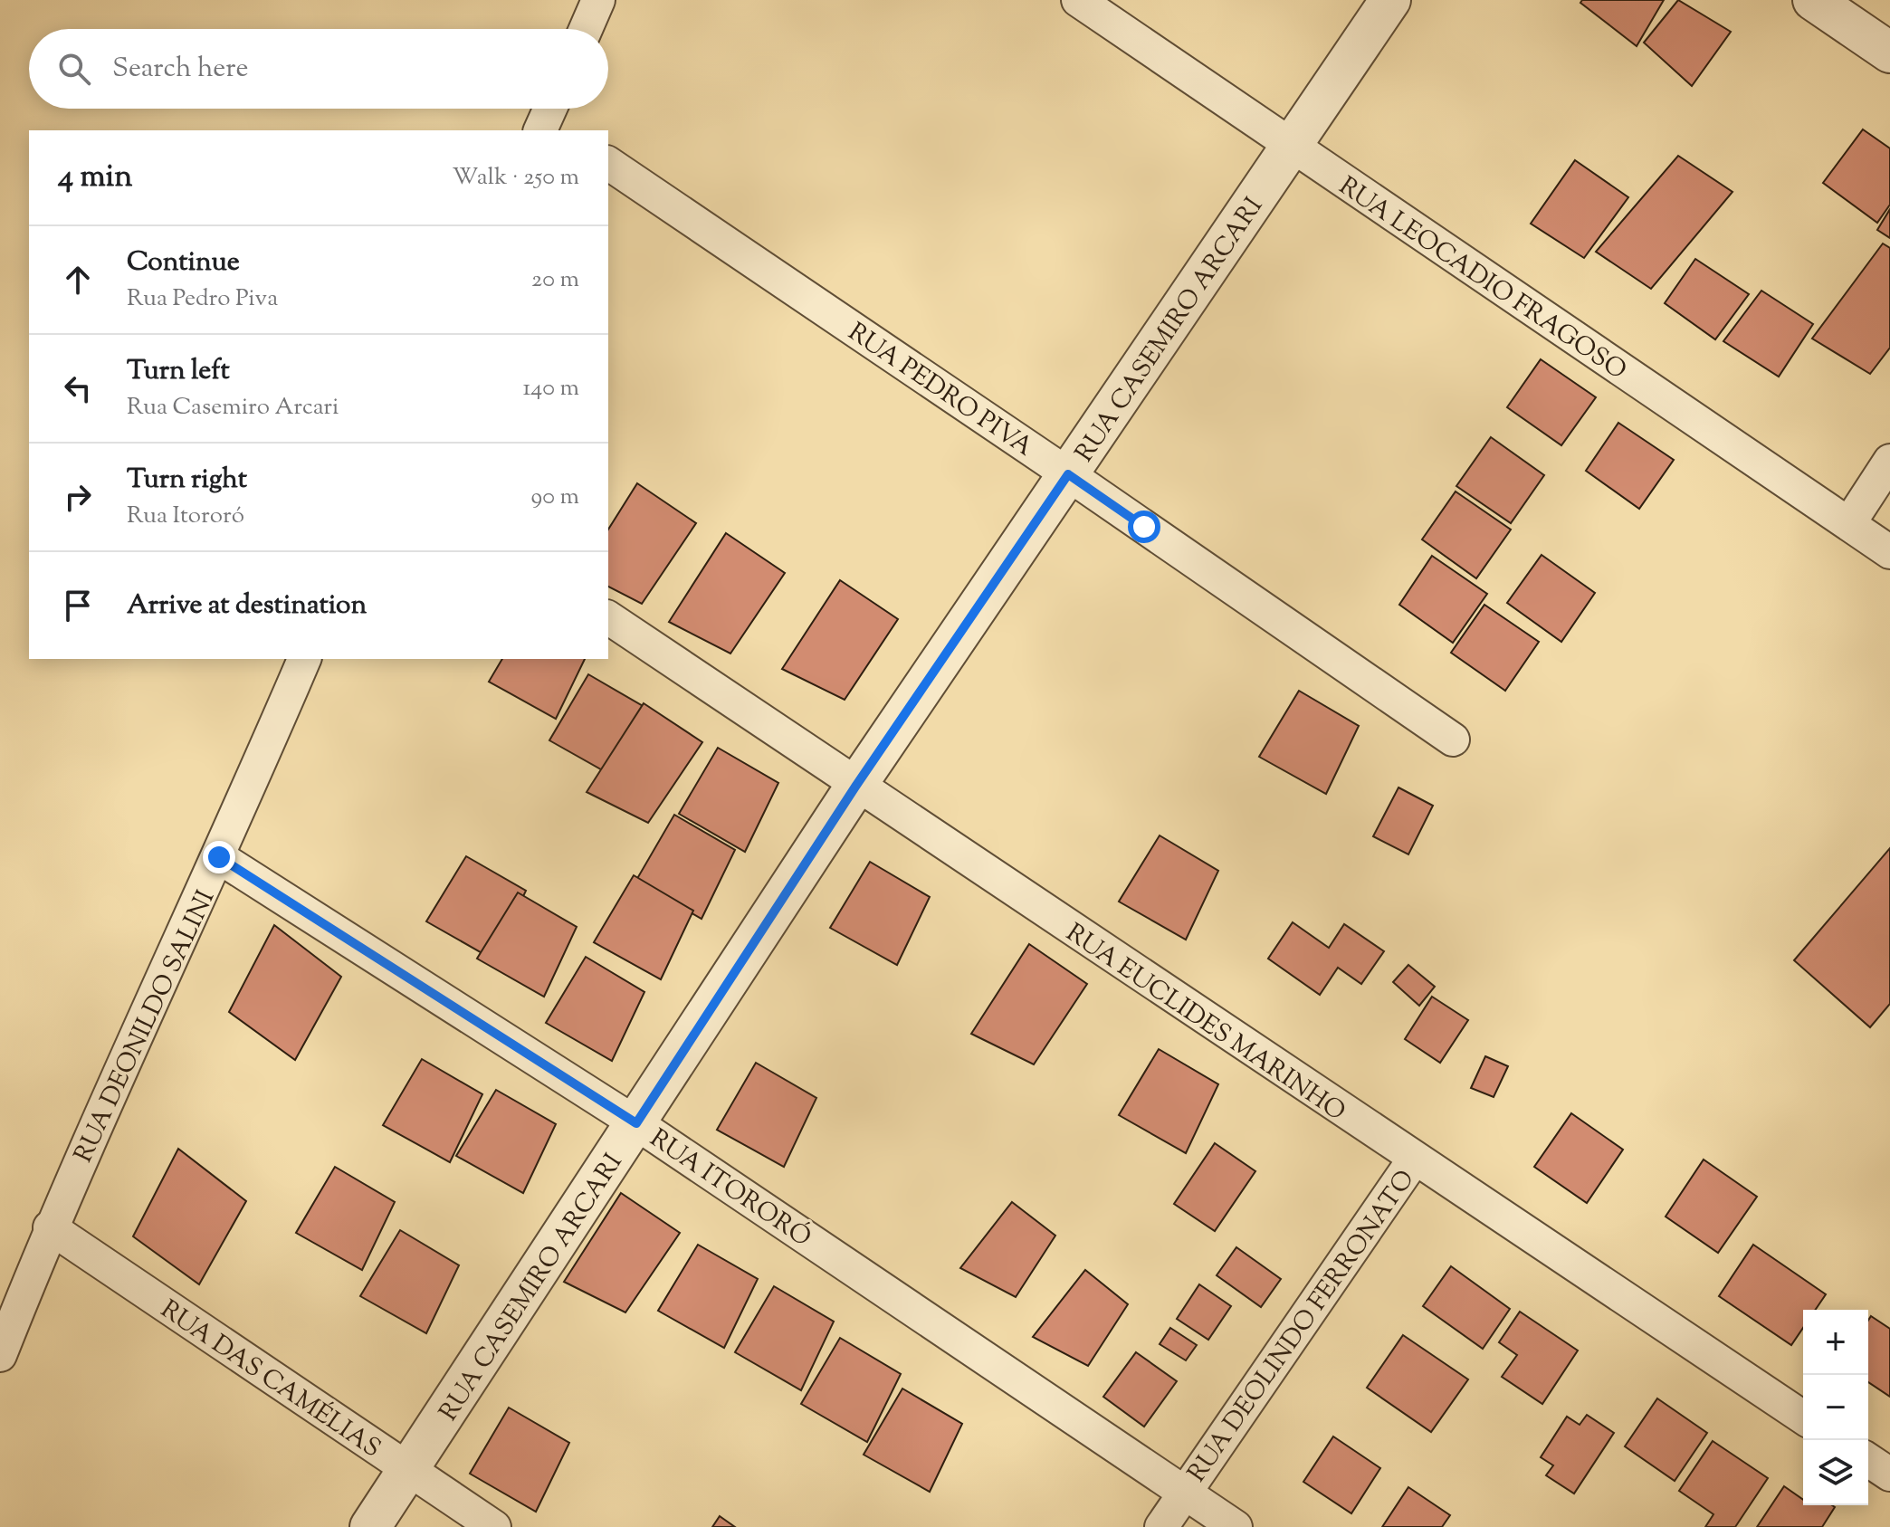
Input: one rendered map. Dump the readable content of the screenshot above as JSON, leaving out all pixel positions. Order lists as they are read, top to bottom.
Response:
{
  "streets": {
    "street": [
      "RUA LEOCADIO FRAGOSO",
      "RUA CASEMIRO ARCARI",
      "RUA PEDRO PIVA",
      "RUA EUCLIDES MARINHO",
      "RUA DEONILDO SALINI",
      "RUA ITORORÓ",
      "RUA DEOLINDO FERRONATO",
      "RUA DAS CAMÉLIAS"
    ]
  },
  "crossings": [
    ["RUA LEOCADIO FRAGOSO", "RUA CASEMIRO ARCARI"],
    ["RUA CASEMIRO ARCARI", "RUA PEDRO PIVA"],
    ["RUA CASEMIRO ARCARI", "RUA EUCLIDES MARINHO"],
    ["RUA CASEMIRO ARCARI", "RUA ITORORÓ"],
    ["RUA CASEMIRO ARCARI", "RUA DAS CAMÉLIAS"],
    ["RUA EUCLIDES MARINHO", "RUA DEOLINDO FERRONATO"],
    ["RUA DEONILDO SALINI", "RUA ITORORÓ"],
    ["RUA DEONILDO SALINI", "RUA DAS CAMÉLIAS"],
    ["RUA ITORORÓ", "RUA DEOLINDO FERRONATO"]
  ],
  "page": {
    "search": "Search here",
    "heading": ["4 min", "Walk · 250 m"],
    "list": [
      ["Continue", "Rua Pedro Piva", "20 m"],
      ["Turn left", "Rua Casemiro Arcari", "140 m"],
      ["Turn right", "Rua Itororó", "90 m"],
      "Arrive at destination"
    ],
    "map_buttons": ["+", "−"]
  }
}
